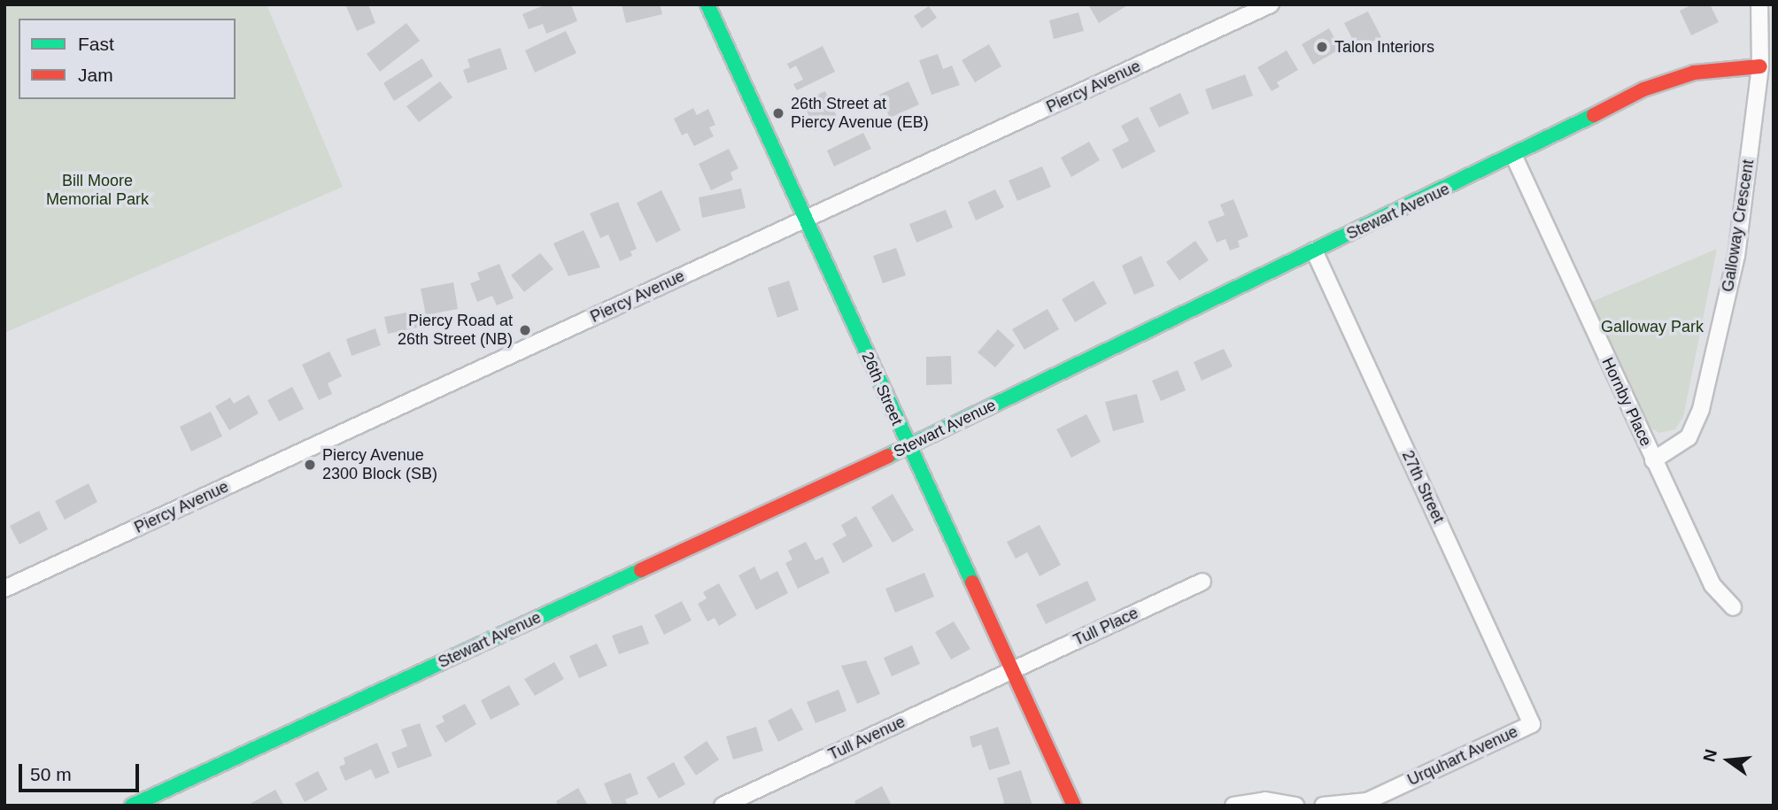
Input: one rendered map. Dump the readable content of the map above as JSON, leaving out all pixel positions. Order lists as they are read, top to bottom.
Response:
{
  "streets": {
    "street": [
      "Piercy Avenue",
      "Stewart Avenue",
      "Galloway Crescent",
      "26th Street",
      "Hornby Place",
      "27th Street",
      "Tull Place",
      "Tull Avenue",
      "Urquhart Avenue"
    ]
  },
  "crossings": [
    ["Piercy Avenue", "26th Street"],
    ["Stewart Avenue", "Galloway Crescent"],
    ["Stewart Avenue", "26th Street"],
    ["Stewart Avenue", "Hornby Place"],
    ["Stewart Avenue", "27th Street"],
    ["Galloway Crescent", "Hornby Place"],
    ["26th Street", "Tull Place"],
    ["26th Street", "Tull Avenue"],
    ["27th Street", "Urquhart Avenue"],
    ["Tull Place", "Tull Avenue"]
  ],
  "parks": ["Bill Moore Memorial Park", "Galloway Park"],
  "places": [
    "Talon Interiors",
    "26th Street at Piercy Avenue (EB)",
    "Piercy Road at 26th Street (NB)",
    "Piercy Avenue 2300 Block (SB)"
  ],
  "legend": ["Fast", "Jam"],
  "scale_bar": "50 m",
  "north": "left"
}
